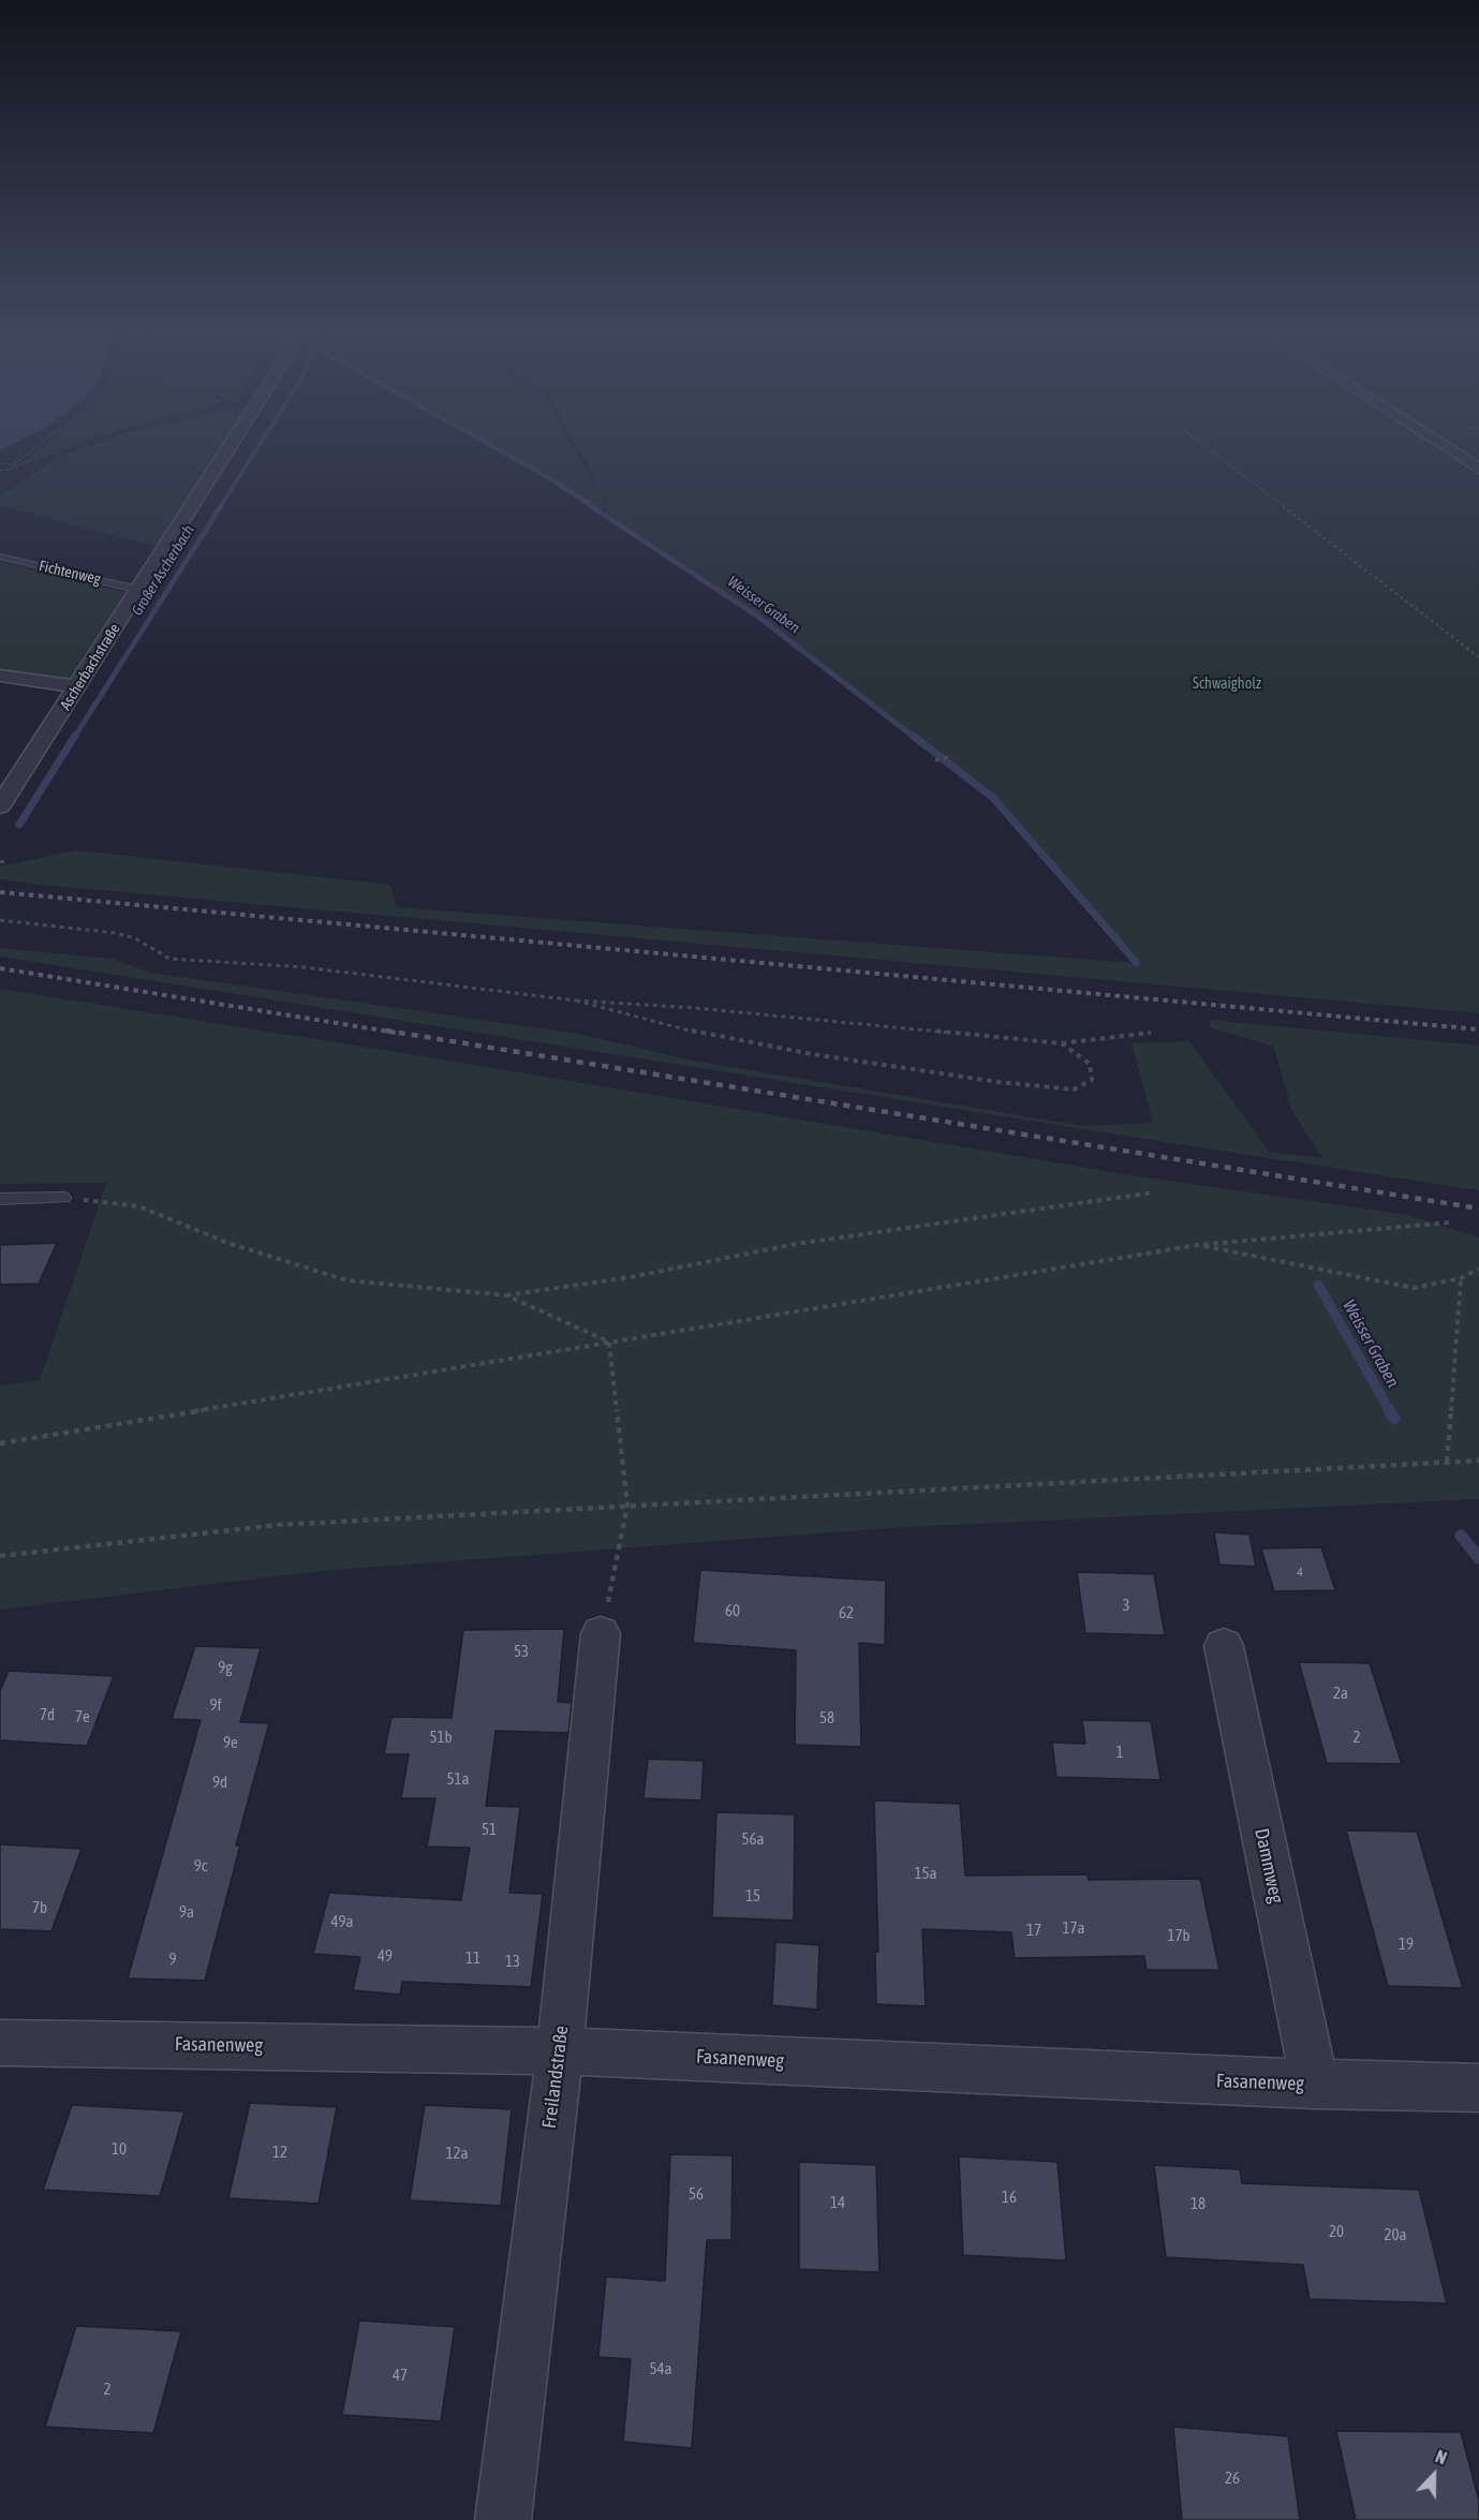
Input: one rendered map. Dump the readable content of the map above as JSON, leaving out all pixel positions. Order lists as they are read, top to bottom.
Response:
{
  "streets": {
    "street": [
      "Ascherbachstraße",
      "Dammweg",
      "Fasanenweg",
      "Freilandstraße"
    ],
    "lane": ["Fichtenweg"]
  },
  "crossings": [
    ["Fichtenweg", "Ascherbachstraße"],
    ["Dammweg", "Fasanenweg"],
    ["Fasanenweg", "Freilandstraße"]
  ],
  "water": ["Großer Ascherbach", "Weisser Graben"],
  "parks": ["Schwaigholz"],
  "house_numbers": [
    "4",
    "3",
    "60",
    "62",
    "53",
    "9g",
    "2a",
    "9f",
    "7d",
    "7e",
    "58",
    "51b",
    "2",
    "9e",
    "1",
    "51a",
    "9d",
    "51",
    "56a",
    "9c",
    "15a",
    "15",
    "7b",
    "9a",
    "49a",
    "17a",
    "17",
    "17b",
    "19",
    "49",
    "11",
    "9",
    "13",
    "10",
    "12",
    "12a",
    "56",
    "16",
    "14",
    "18",
    "20",
    "20a",
    "54a",
    "47",
    "2",
    "26"
  ],
  "north": "top"
}
